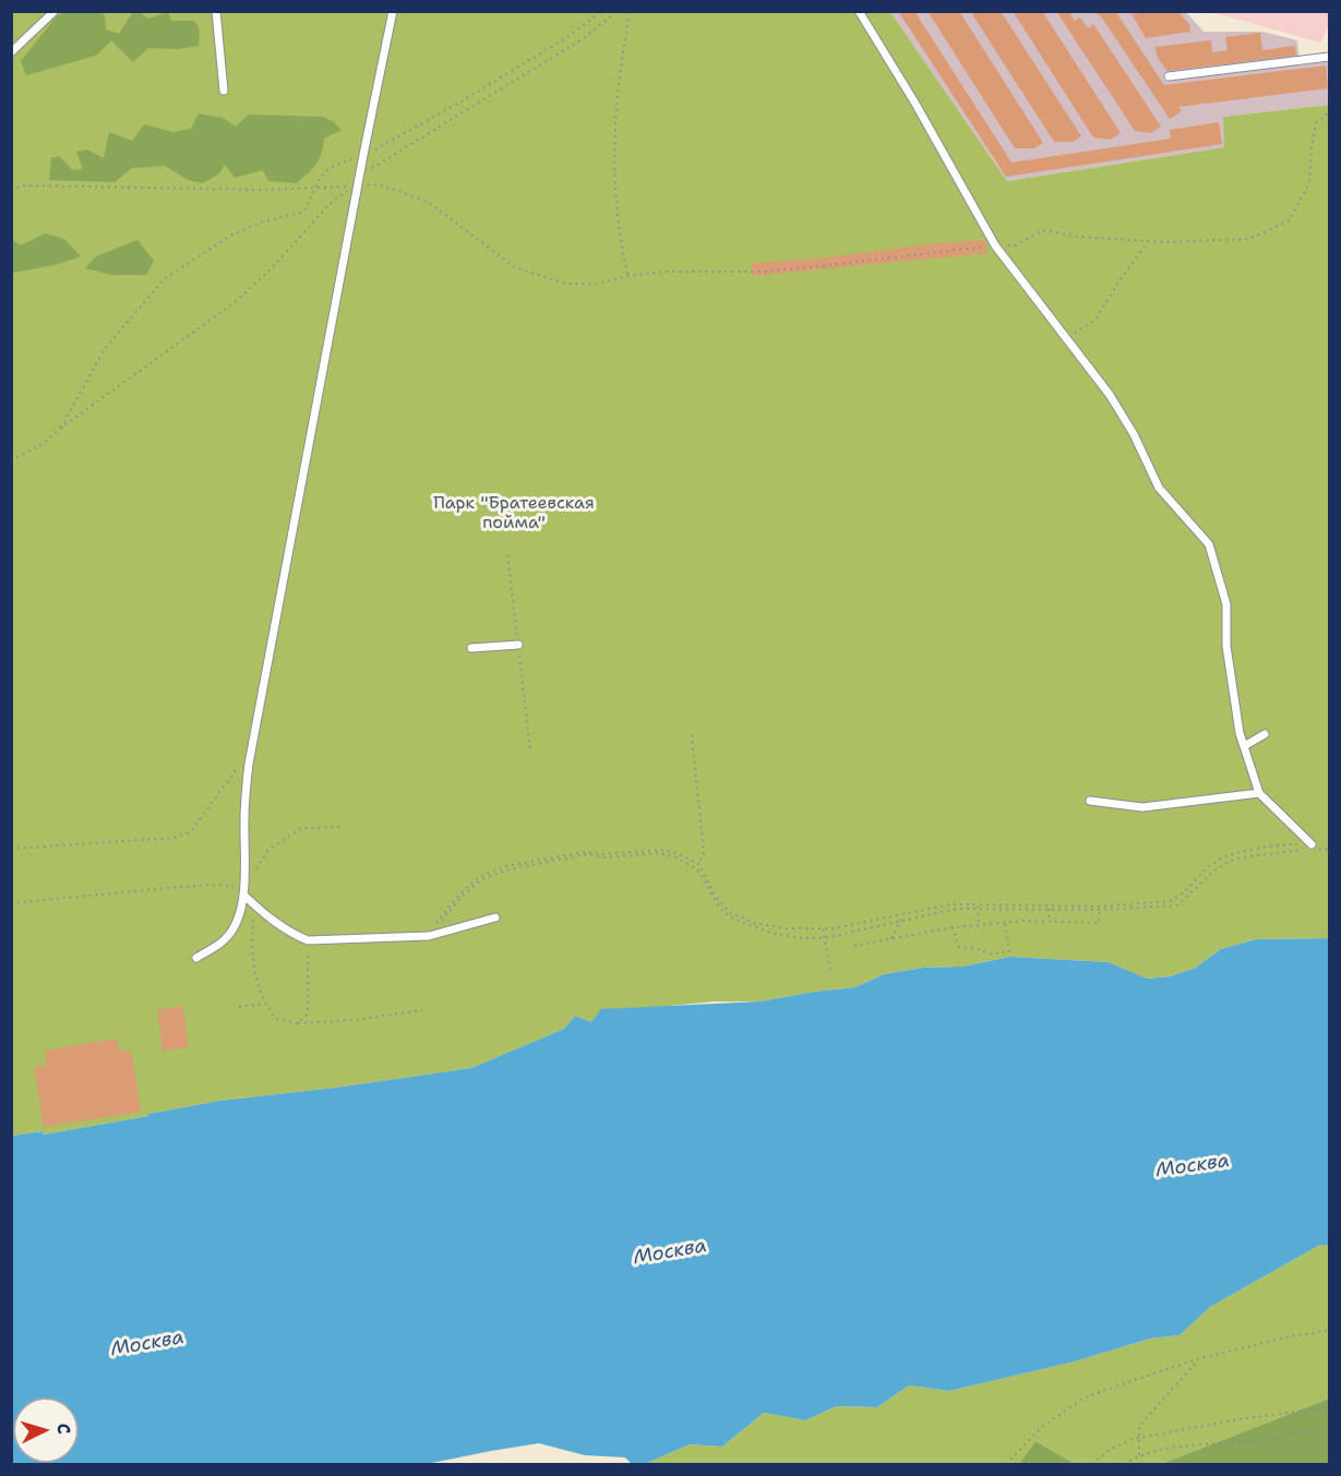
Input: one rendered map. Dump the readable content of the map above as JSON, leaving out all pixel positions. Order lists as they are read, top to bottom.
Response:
{
  "water": ["Москва"],
  "parks": ["Парк \"Братеевская пойма\""],
  "north": "right"
}
